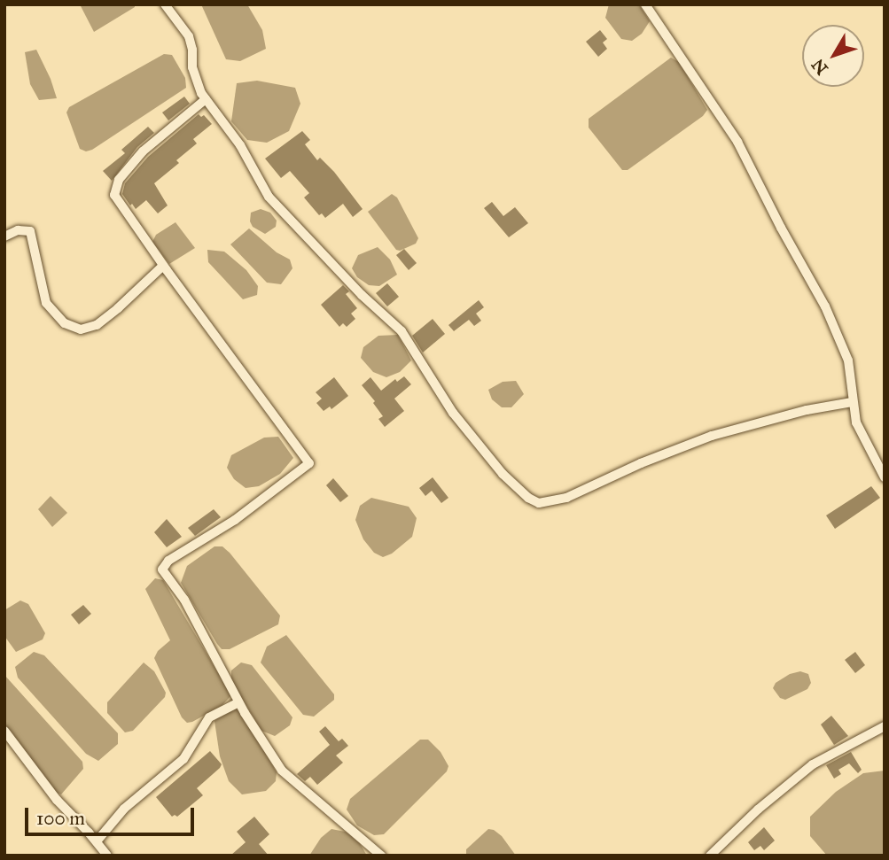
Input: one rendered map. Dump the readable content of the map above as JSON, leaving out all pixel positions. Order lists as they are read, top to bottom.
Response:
{
  "scale_bar": "100 m",
  "north": "bottom left"
}
